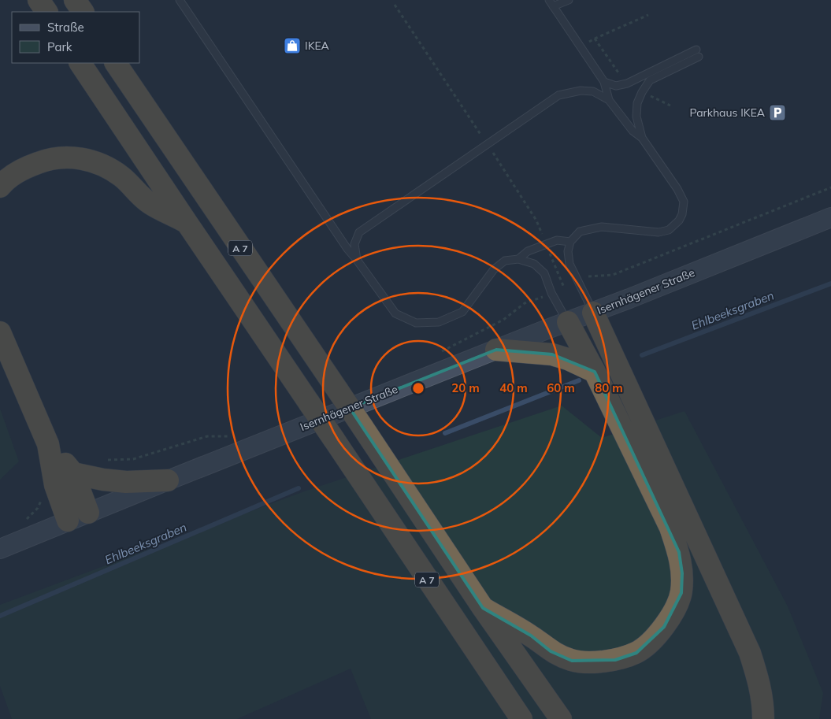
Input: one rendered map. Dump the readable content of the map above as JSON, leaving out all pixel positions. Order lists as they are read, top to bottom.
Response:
{
  "streets": {
    "highway": ["A 7"],
    "main road": ["Isernhägener Straße"]
  },
  "water": ["Ehlbeeksgraben"],
  "places": {
    "shop": ["IKEA"],
    "parking": ["Parkhaus IKEA"]
  },
  "legend": ["Straße", "Park"],
  "rings": [
    "20 m",
    "40 m",
    "60 m",
    "80 m"
  ]
}
